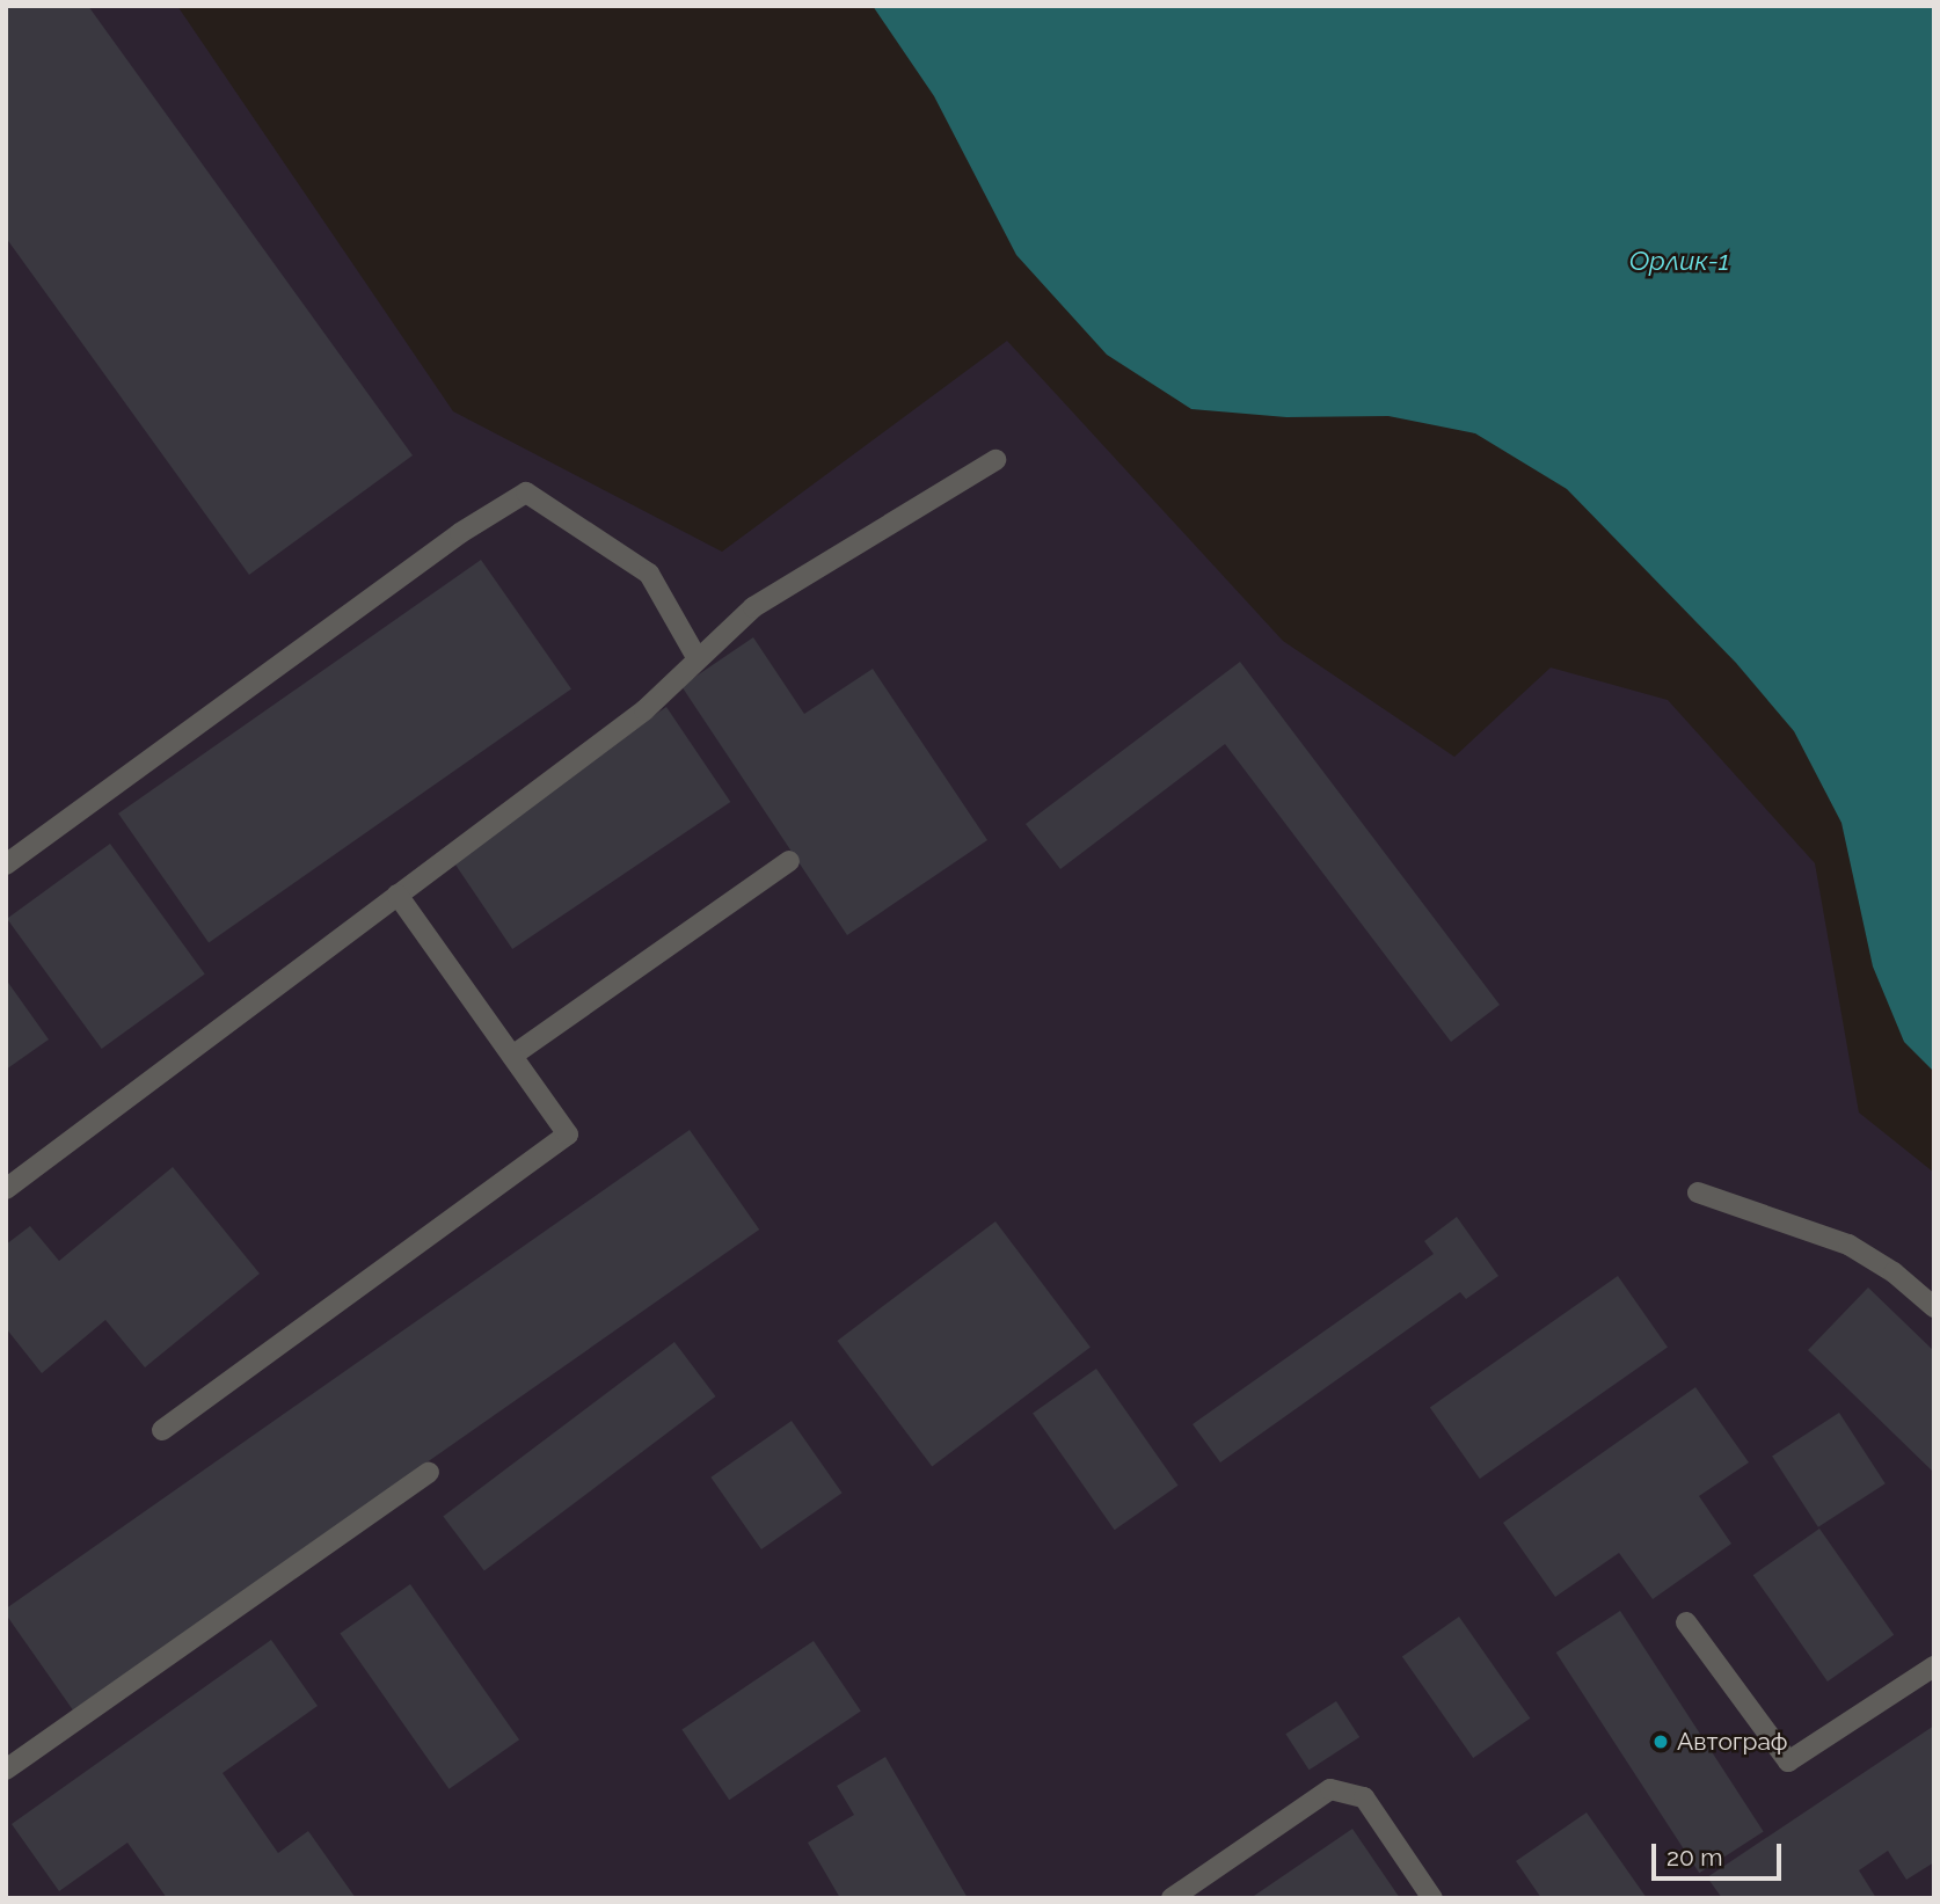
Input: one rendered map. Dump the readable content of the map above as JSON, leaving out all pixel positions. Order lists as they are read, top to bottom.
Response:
{
  "water": ["Орлик-1"],
  "places": ["Автограф"],
  "scale_bar": "20 m"
}
